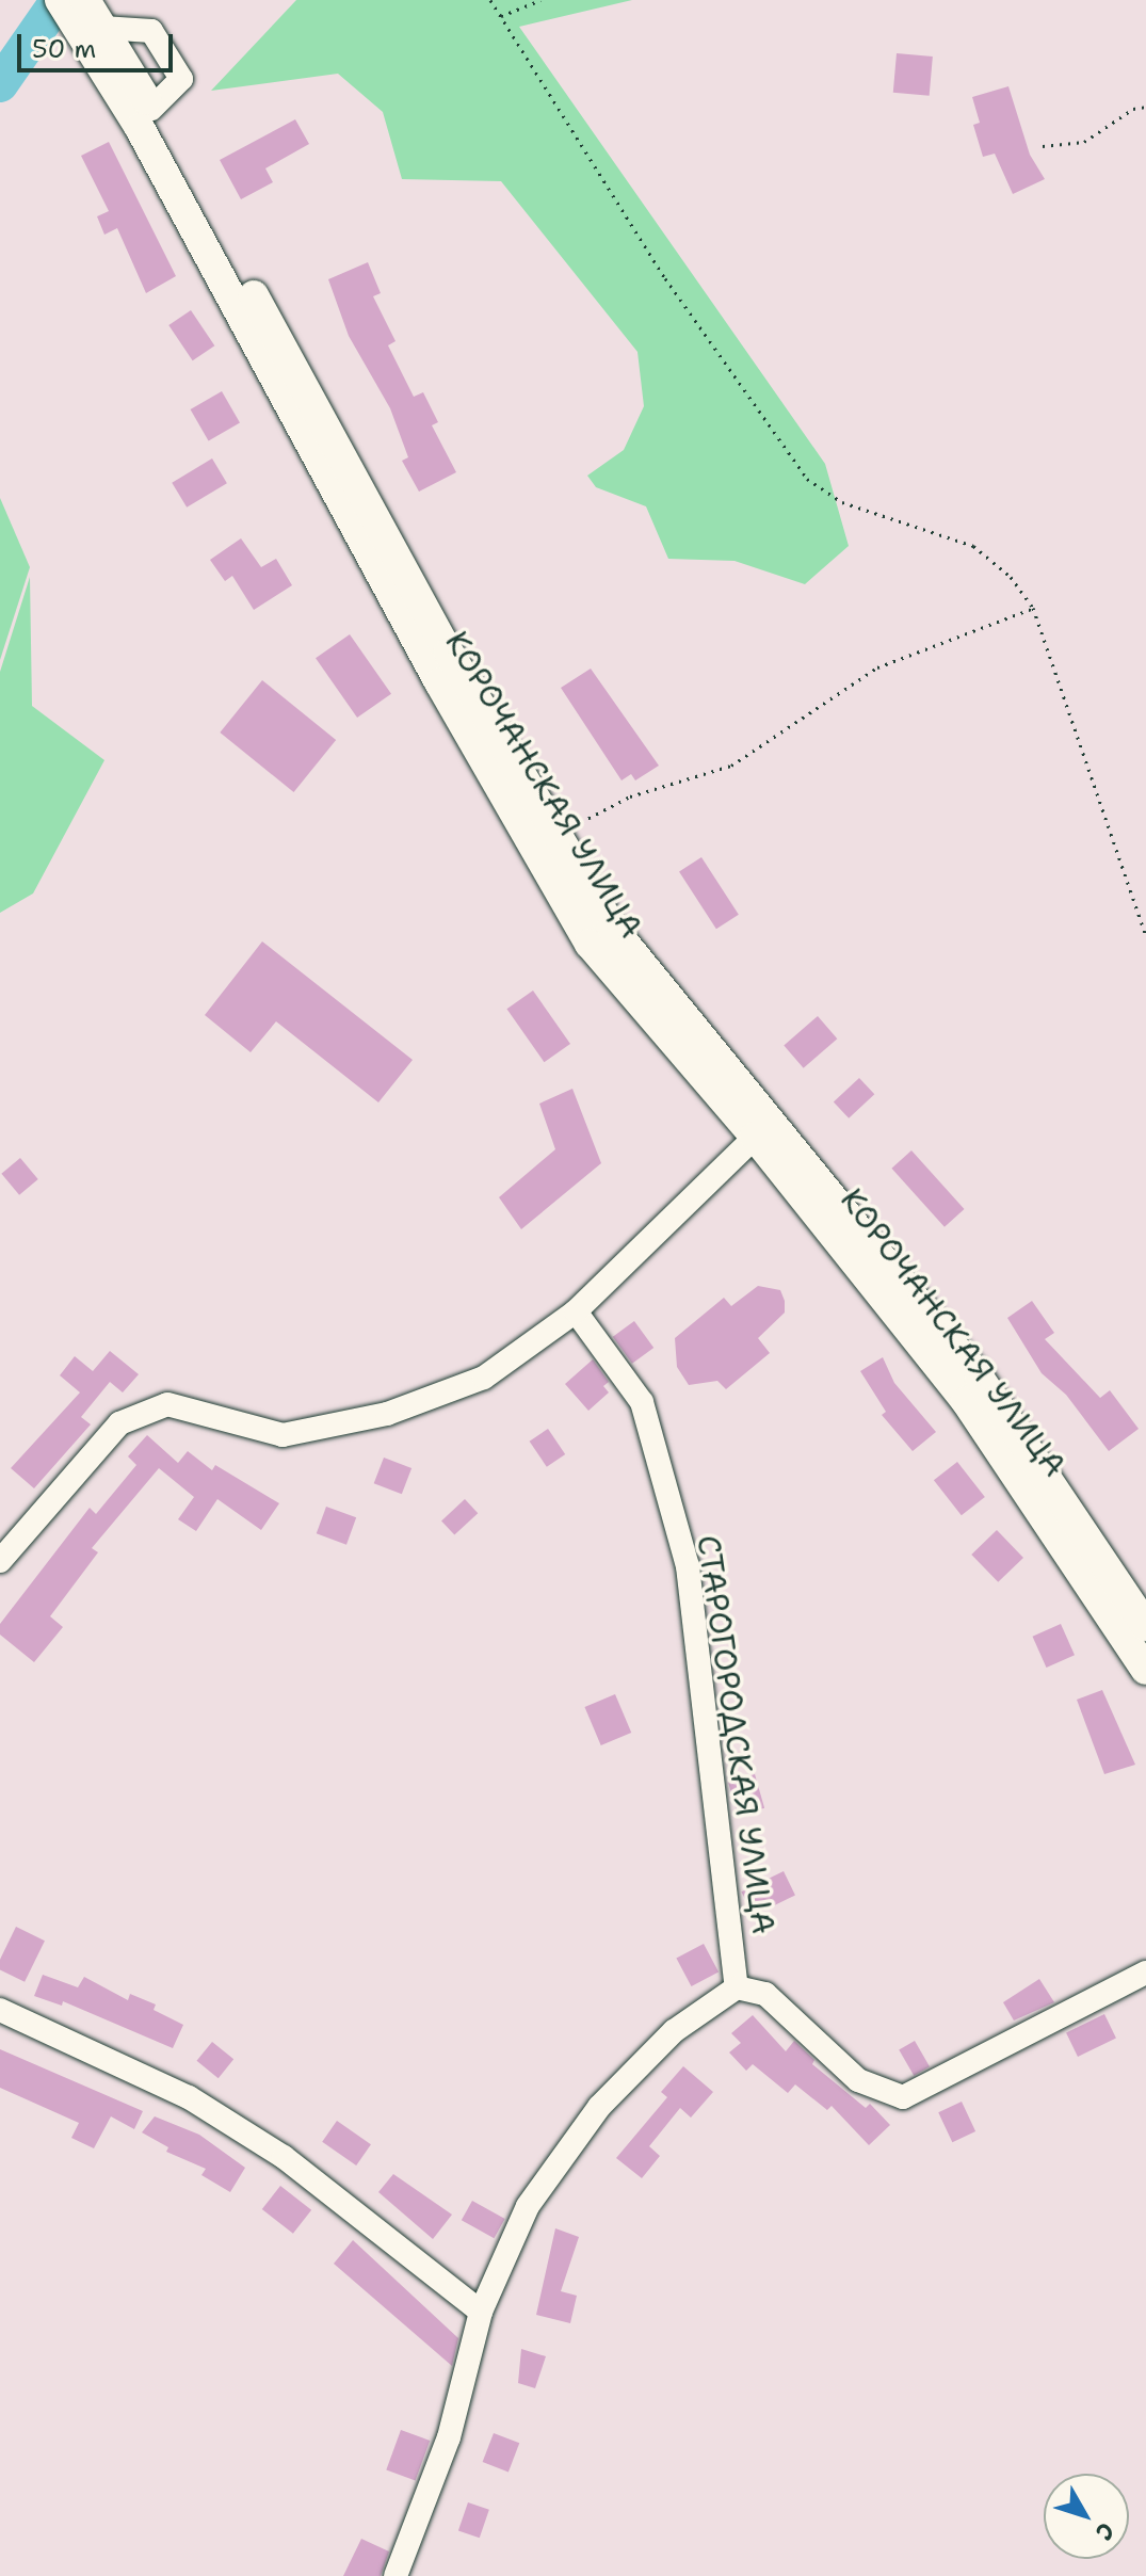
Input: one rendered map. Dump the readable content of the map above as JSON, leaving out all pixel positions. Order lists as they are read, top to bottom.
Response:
{
  "streets": {
    "main road": ["КОРОЧАНСКАЯ УЛИЦА"],
    "street": ["СТАРОГОРОДСКАЯ УЛИЦА"]
  },
  "scale_bar": "50 m",
  "north": "bottom right"
}
